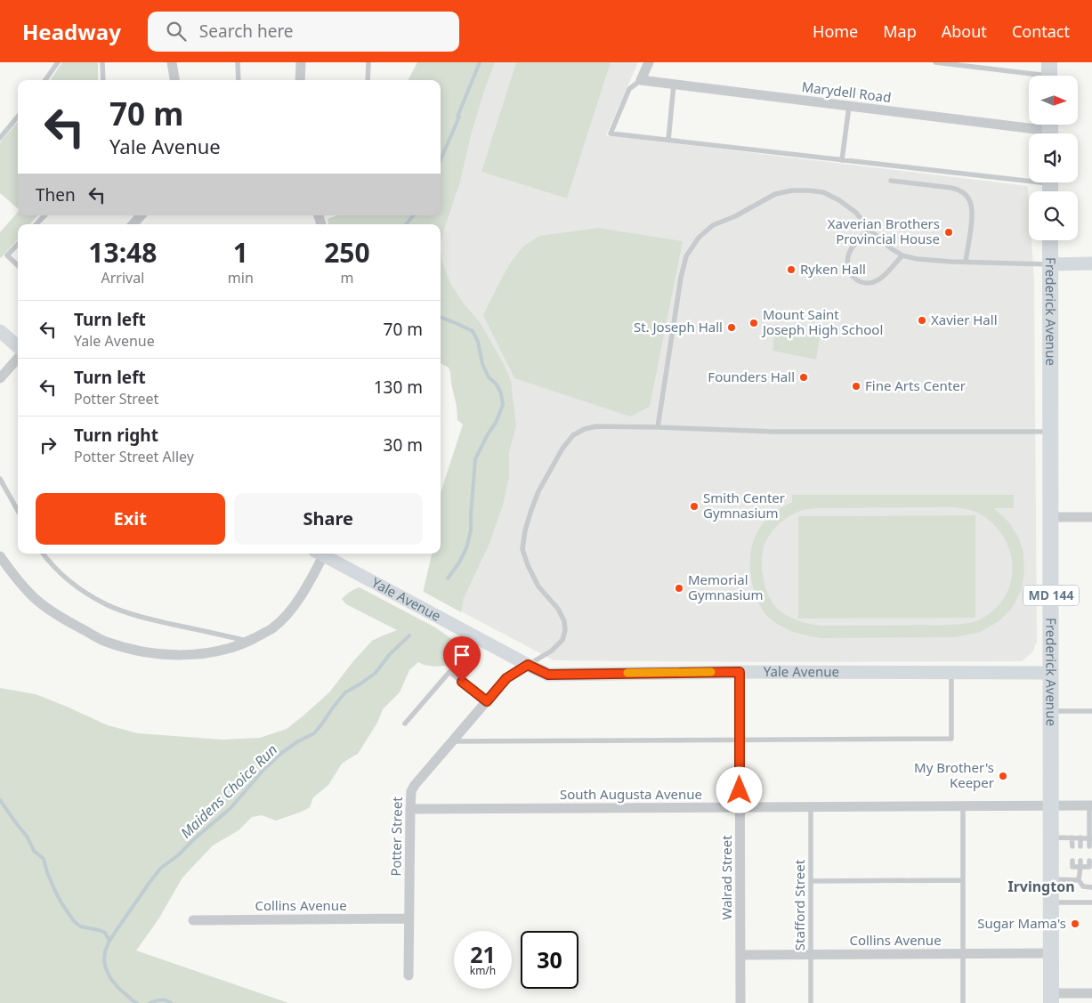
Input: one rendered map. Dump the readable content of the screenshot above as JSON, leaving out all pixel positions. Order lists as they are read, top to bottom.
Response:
{
  "streets": {
    "main road": ["Frederick Avenue", "MD 144"],
    "street": [
      "Marydell Road",
      "Yale Avenue",
      "South Augusta Avenue",
      "Potter Street",
      "Walrad Street",
      "Collins Avenue"
    ],
    "lane": ["Stafford Street"]
  },
  "crossings": [
    ["Frederick Avenue", "Yale Avenue"],
    ["Frederick Avenue", "South Augusta Avenue"],
    ["Frederick Avenue", "Collins Avenue"],
    ["Yale Avenue", "Potter Street"],
    ["Yale Avenue", "Walrad Street"],
    ["South Augusta Avenue", "Potter Street"],
    ["South Augusta Avenue", "Walrad Street"],
    ["South Augusta Avenue", "Stafford Street"],
    ["Potter Street", "Collins Avenue"],
    ["Walrad Street", "Collins Avenue"],
    ["Stafford Street", "Collins Avenue"]
  ],
  "districts": ["Irvington"],
  "water": ["Maidens Choice Run"],
  "places": [
    "Xaverian Brothers Provincial House",
    "Ryken Hall",
    "Xavier Hall",
    "Mount Saint Joseph High School",
    "St. Joseph Hall",
    "Founders Hall",
    "Fine Arts Center",
    "Smith Center Gymnasium",
    "Memorial Gymnasium",
    "My Brother's Keeper",
    "Sugar Mama's"
  ],
  "north": "right",
  "page": {
    "header": "Headway",
    "search": "Search here",
    "nav": [
      "Home",
      "Map",
      "About",
      "Contact"
    ],
    "turn": ["70 m", "Yale Avenue"],
    "then": "Then",
    "eta": [
      "13:48",
      "Arrival",
      "1",
      "min",
      "250",
      "m"
    ],
    "list": [
      {
        "name": "Turn left",
        "note": "Yale Avenue",
        "value": "70 m"
      },
      {
        "name": "Turn left",
        "note": "Potter Street",
        "value": "130 m"
      },
      {
        "name": "Turn right",
        "note": "Potter Street Alley",
        "value": "30 m"
      }
    ],
    "buttons": ["Exit", "Share"],
    "speed": "21 km/h",
    "limit": "30"
  }
}
